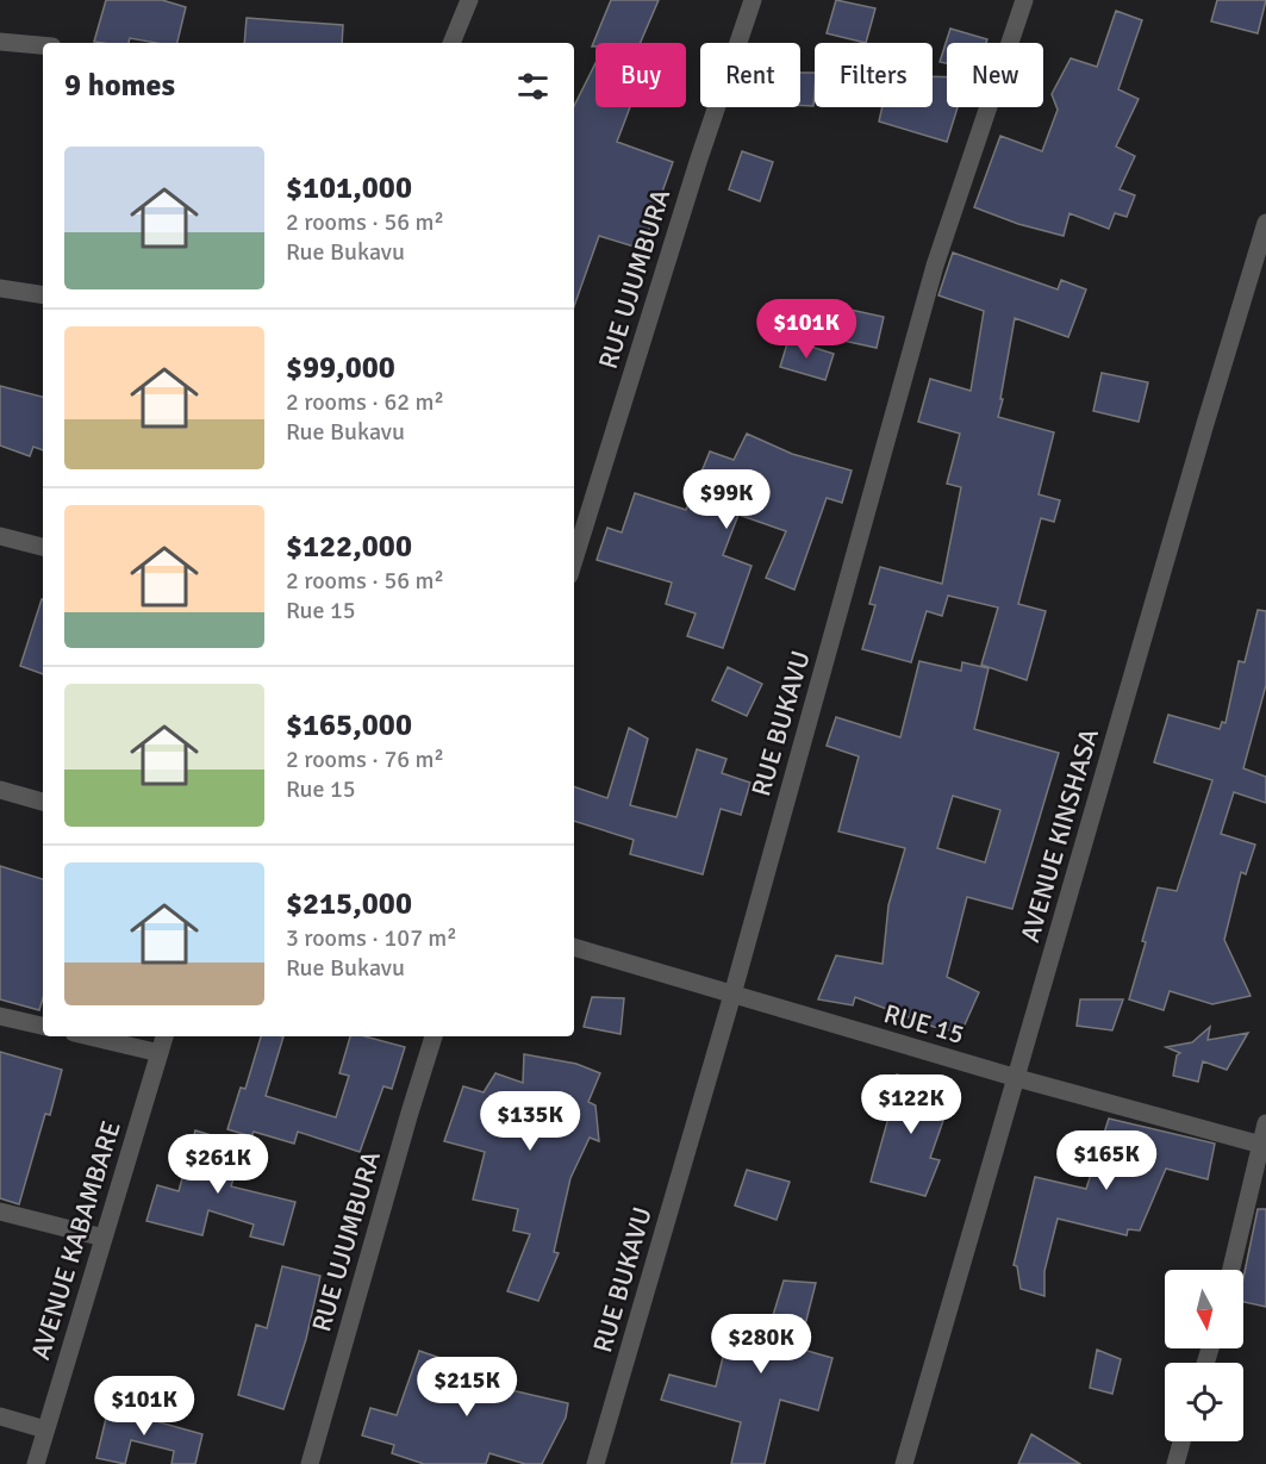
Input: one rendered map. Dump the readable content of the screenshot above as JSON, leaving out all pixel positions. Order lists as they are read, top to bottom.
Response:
{
  "streets": {
    "street": [
      "RUE UJUMBURA",
      "RUE BUKAVU",
      "AVENUE KINSHASA",
      "RUE 15",
      "AVENUE KABAMBARE"
    ]
  },
  "crossings": [
    ["RUE BUKAVU", "RUE 15"],
    ["AVENUE KINSHASA", "RUE 15"]
  ],
  "north": "bottom",
  "page": {
    "chip": [
      "Buy",
      "Rent",
      "Filters",
      "New"
    ],
    "heading": "9 homes",
    "list": [
      {
        "name": "$101,000",
        "note": "2 rooms · 56 m² · Rue Bukavu"
      },
      {
        "name": "$99,000",
        "note": "2 rooms · 62 m² · Rue Bukavu"
      },
      {
        "name": "$122,000",
        "note": "2 rooms · 56 m² · Rue 15"
      },
      {
        "name": "$165,000",
        "note": "2 rooms · 76 m² · Rue 15"
      },
      {
        "name": "$215,000",
        "note": "3 rooms · 107 m² · Rue Bukavu"
      }
    ],
    "price": [
      "$101K",
      "$99K",
      "$122K",
      "$135K",
      "$165K",
      "$261K",
      "$280K",
      "$215K",
      "$101K"
    ]
  }
}
